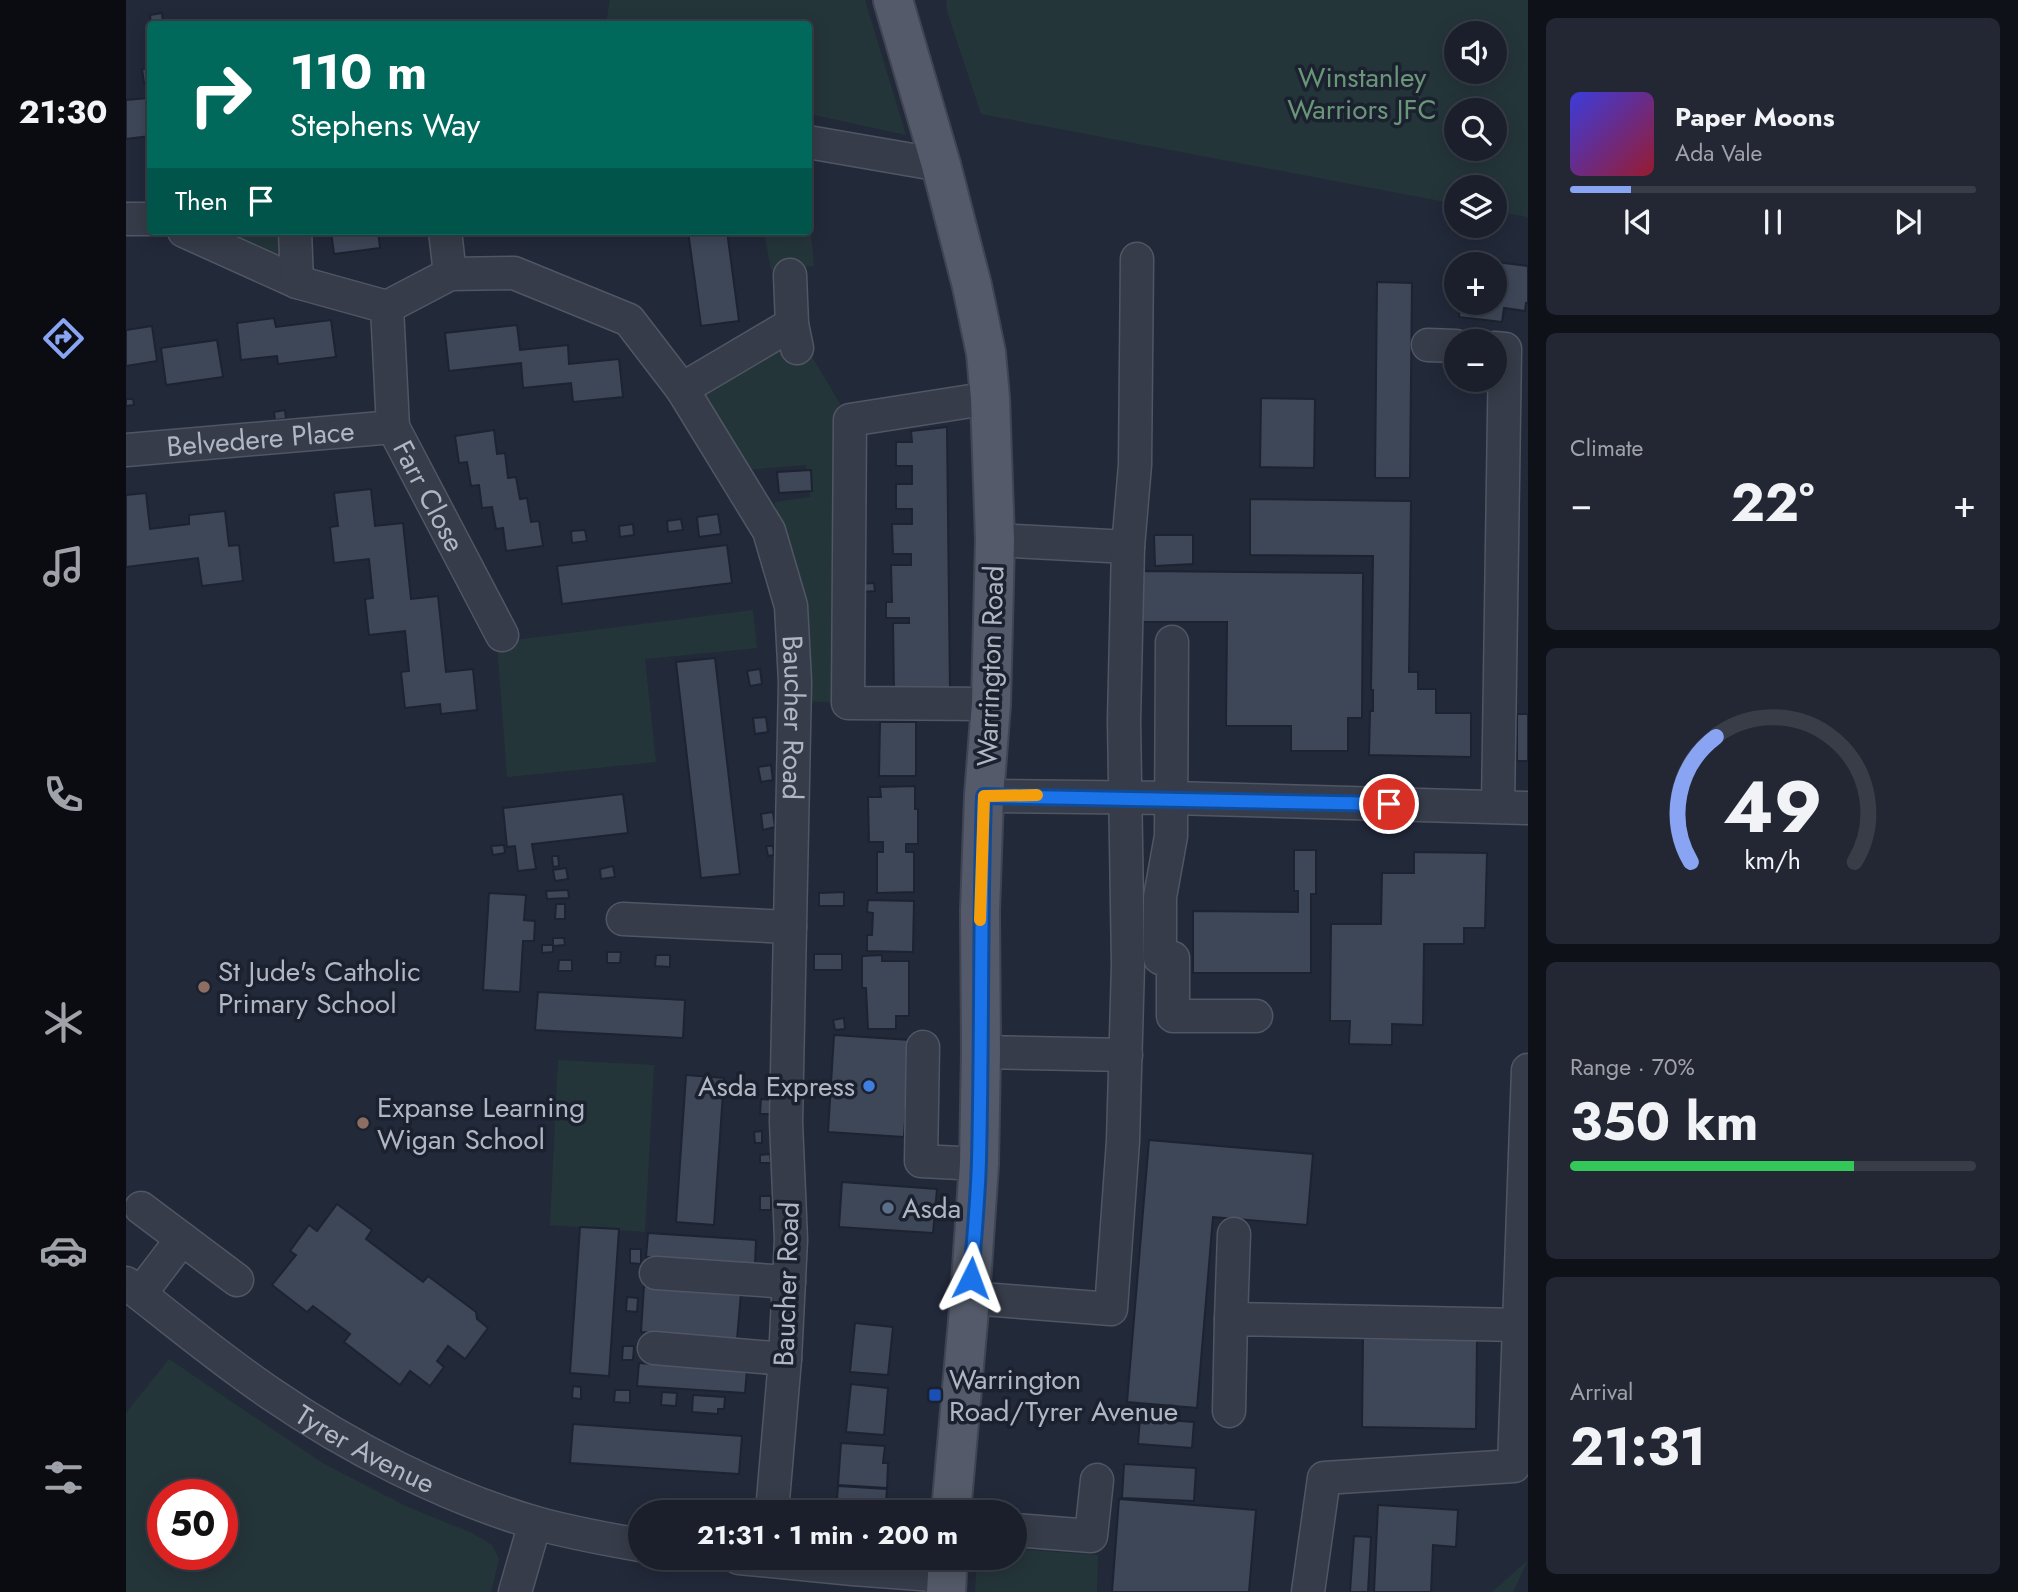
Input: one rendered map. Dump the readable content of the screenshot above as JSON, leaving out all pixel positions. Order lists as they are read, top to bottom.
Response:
{
  "streets": {
    "main road": ["Warrington Road"],
    "street": [
      "Belvedere Place",
      "Farr Close",
      "Baucher Road",
      "Tyrer Avenue"
    ]
  },
  "crossings": [
    ["Belvedere Place", "Farr Close"],
    ["Farr Close", "Baucher Road"]
  ],
  "parks": ["Winstanley Warriors JFC"],
  "places": {
    "other": [
      "St Jude's Catholic Primary School",
      "Asda Express",
      "Expanse Learning Wigan School",
      "Asda"
    ],
    "transit": ["Warrington Road/Tyrer Avenue"]
  },
  "page": {
    "tabs": "21:30",
    "map_buttons": ["+", "−"],
    "turn": ["110 m", "Stephens Way"],
    "song": ["Paper Moons", "Ada Vale"],
    "then": "Then",
    "tile": [
      "Climate",
      ["Range · 70%", "350 km"],
      ["Arrival", "21:31"]
    ],
    "heat": ["−", "22°", "+"],
    "limit": "50",
    "trip": "21:31 · 1 min · 200 m",
    "gauge": ["49", "km/h"]
  }
}
